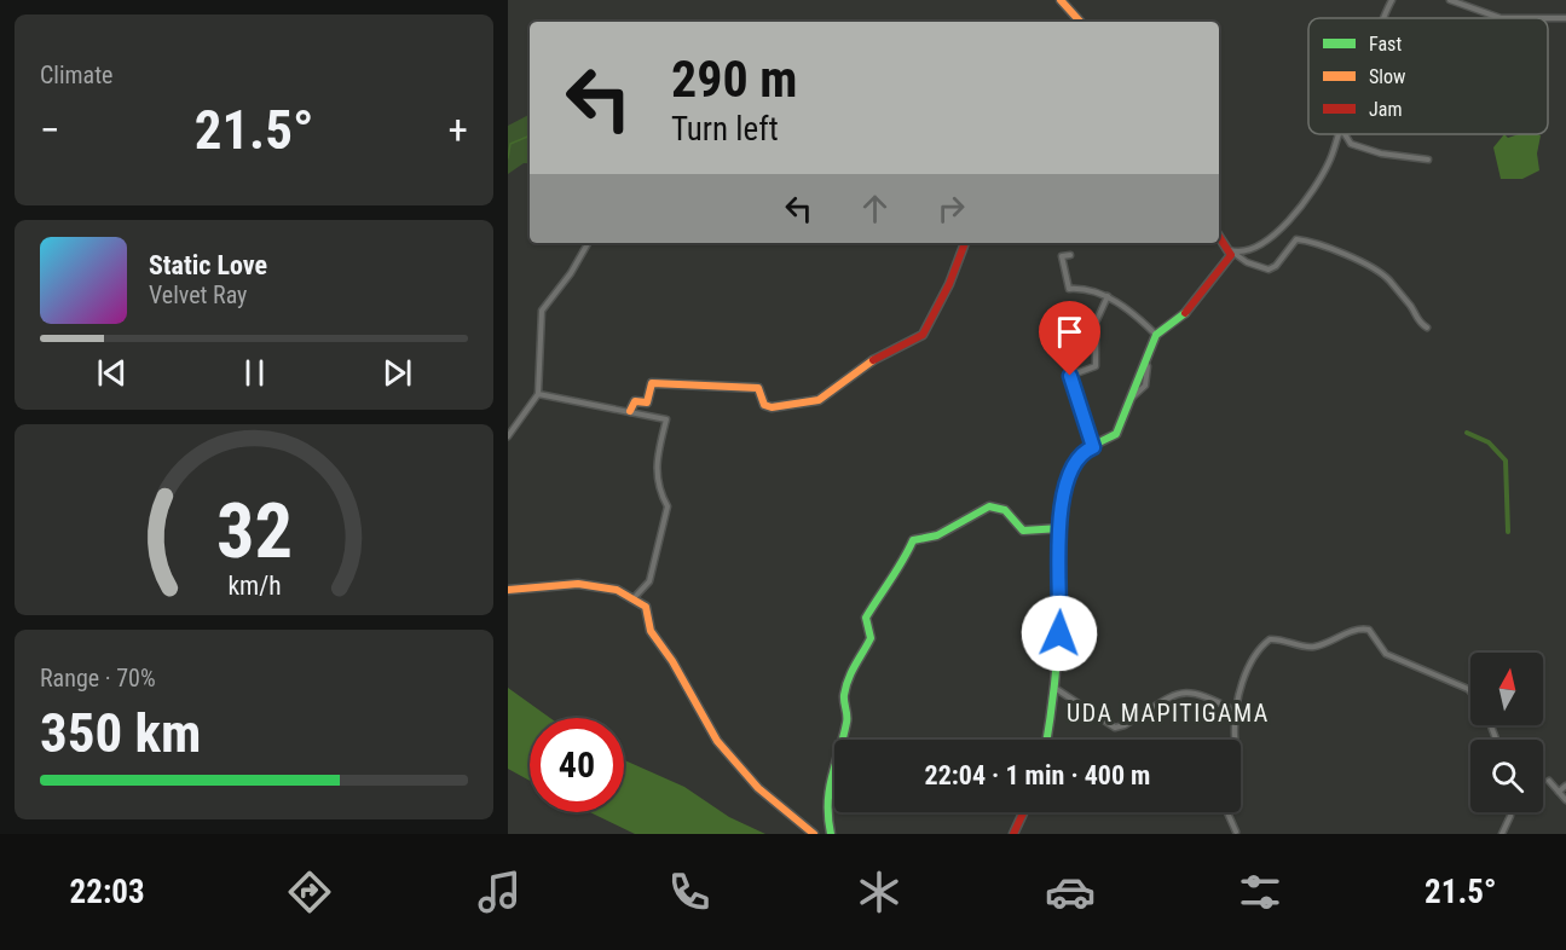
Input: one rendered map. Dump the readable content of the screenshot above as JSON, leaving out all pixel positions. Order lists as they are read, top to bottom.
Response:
{
  "districts": ["UDA MAPITIGAMA"],
  "legend": ["Fast", "Slow", "Jam"],
  "north": "top",
  "page": {
    "tile": [
      "Climate",
      ["Range · 70%", "350 km"]
    ],
    "turn": ["290 m", "Turn left"],
    "heat": ["−", "21.5°", "+"],
    "song": ["Static Love", "Velvet Ray"],
    "limit": "40",
    "trip": "22:04 · 1 min · 400 m",
    "tabs": ["22:03", "21.5°"],
    "gauge": ["32", "km/h"]
  }
}
